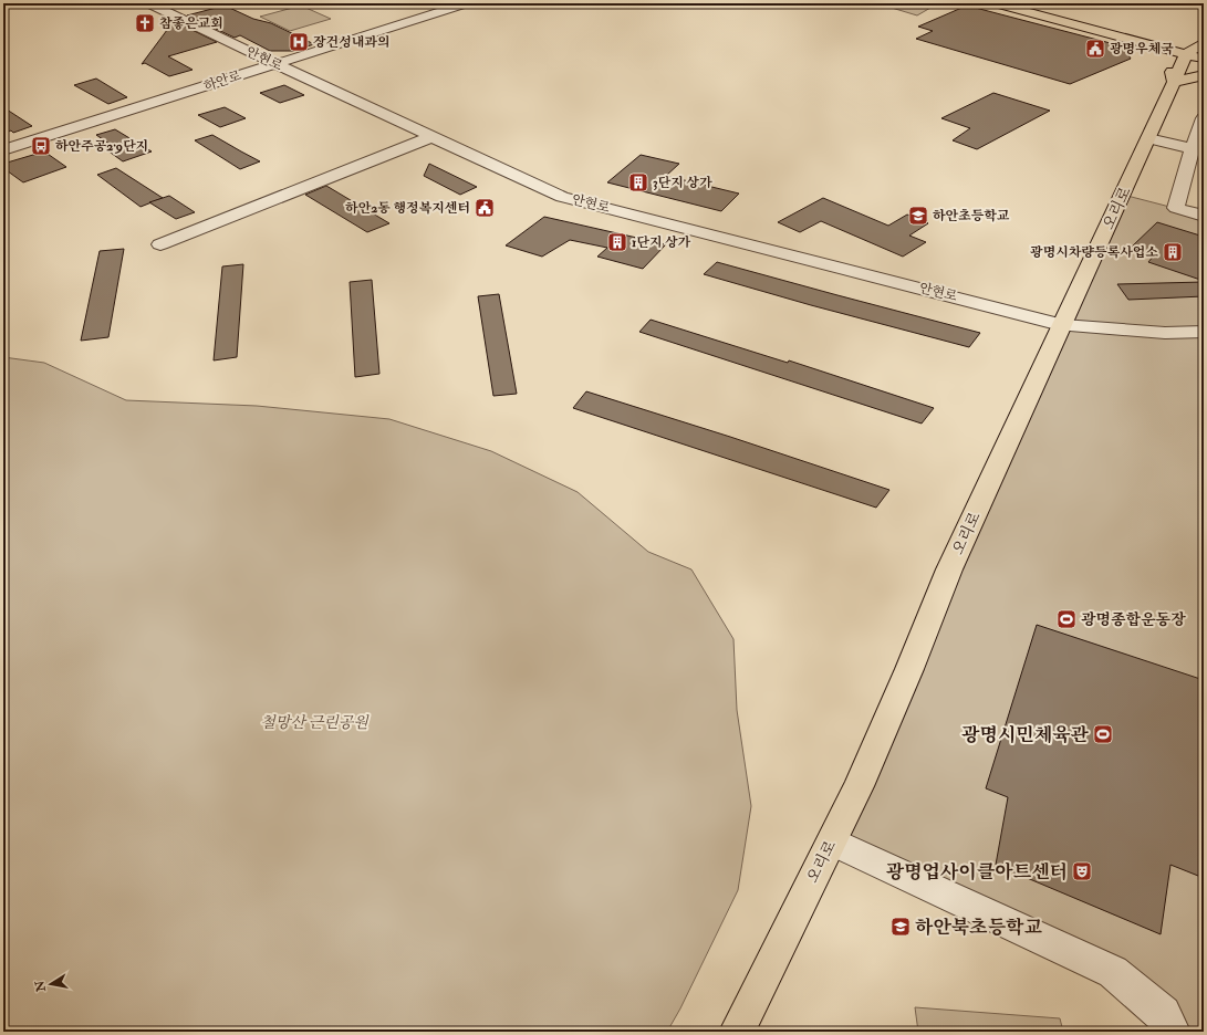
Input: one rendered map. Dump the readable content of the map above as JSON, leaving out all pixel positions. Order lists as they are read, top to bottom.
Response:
{
  "streets": {
    "main road": ["오리로"],
    "street": ["안현로", "하안로"]
  },
  "crossings": [
    ["안현로", "하안로"],
    ["안현로", "오리로"]
  ],
  "parks": ["철망산 근린공원"],
  "places": {
    "church": ["참좋은교회"],
    "hospital": ["장건성내과의"],
    "public building": ["광명우체국", "하안2동 행정복지센터"],
    "bus stop": ["하안주공2·9단지"],
    "building": ["3단지 상가", "1단지 상가", "광명시차량등록사업소"],
    "school or university": ["하안초등학교", "하안북초등학교"],
    "sports": ["광명종합운동장", "광명시민체육관"],
    "theatre": ["광명업사이클아트센터"]
  },
  "north": "left"
}
